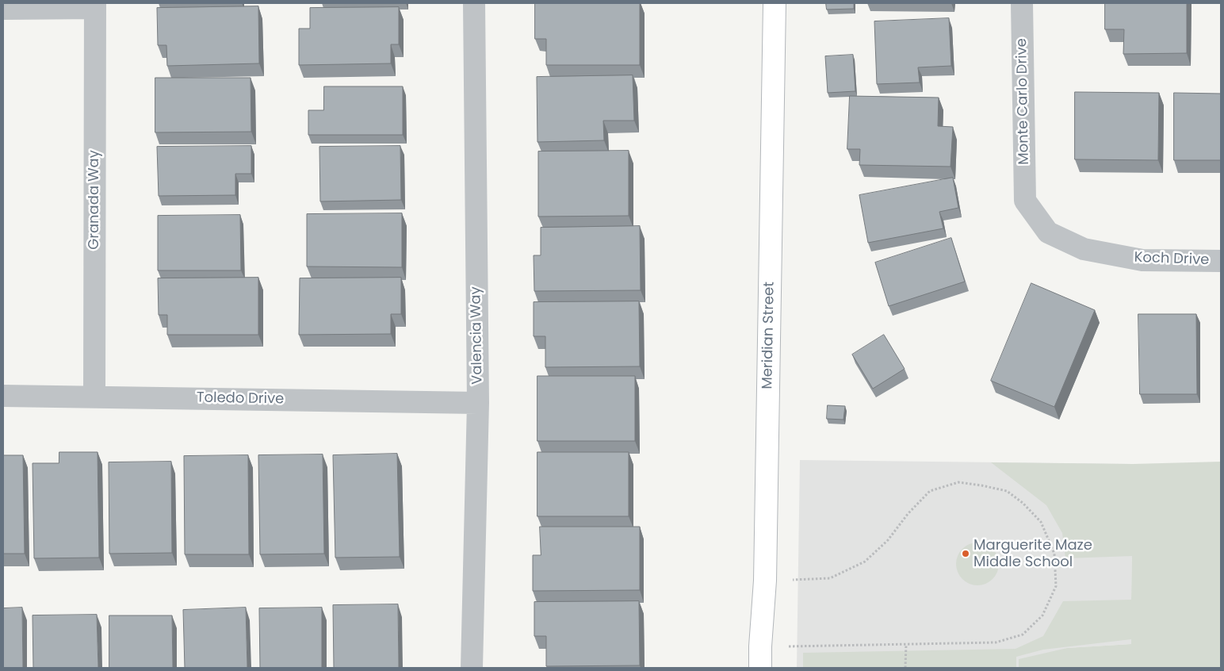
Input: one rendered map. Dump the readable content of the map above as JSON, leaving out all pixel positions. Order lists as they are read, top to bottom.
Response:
{
  "streets": {
    "street": [
      "Monte Carlo Drive",
      "Granada Way",
      "Koch Drive",
      "Valencia Way",
      "Meridian Street",
      "Toledo Drive"
    ]
  },
  "crossings": [
    ["Monte Carlo Drive", "Koch Drive"],
    ["Granada Way", "Toledo Drive"],
    ["Valencia Way", "Toledo Drive"]
  ],
  "places": ["Marguerite Maze Middle School"]
}
